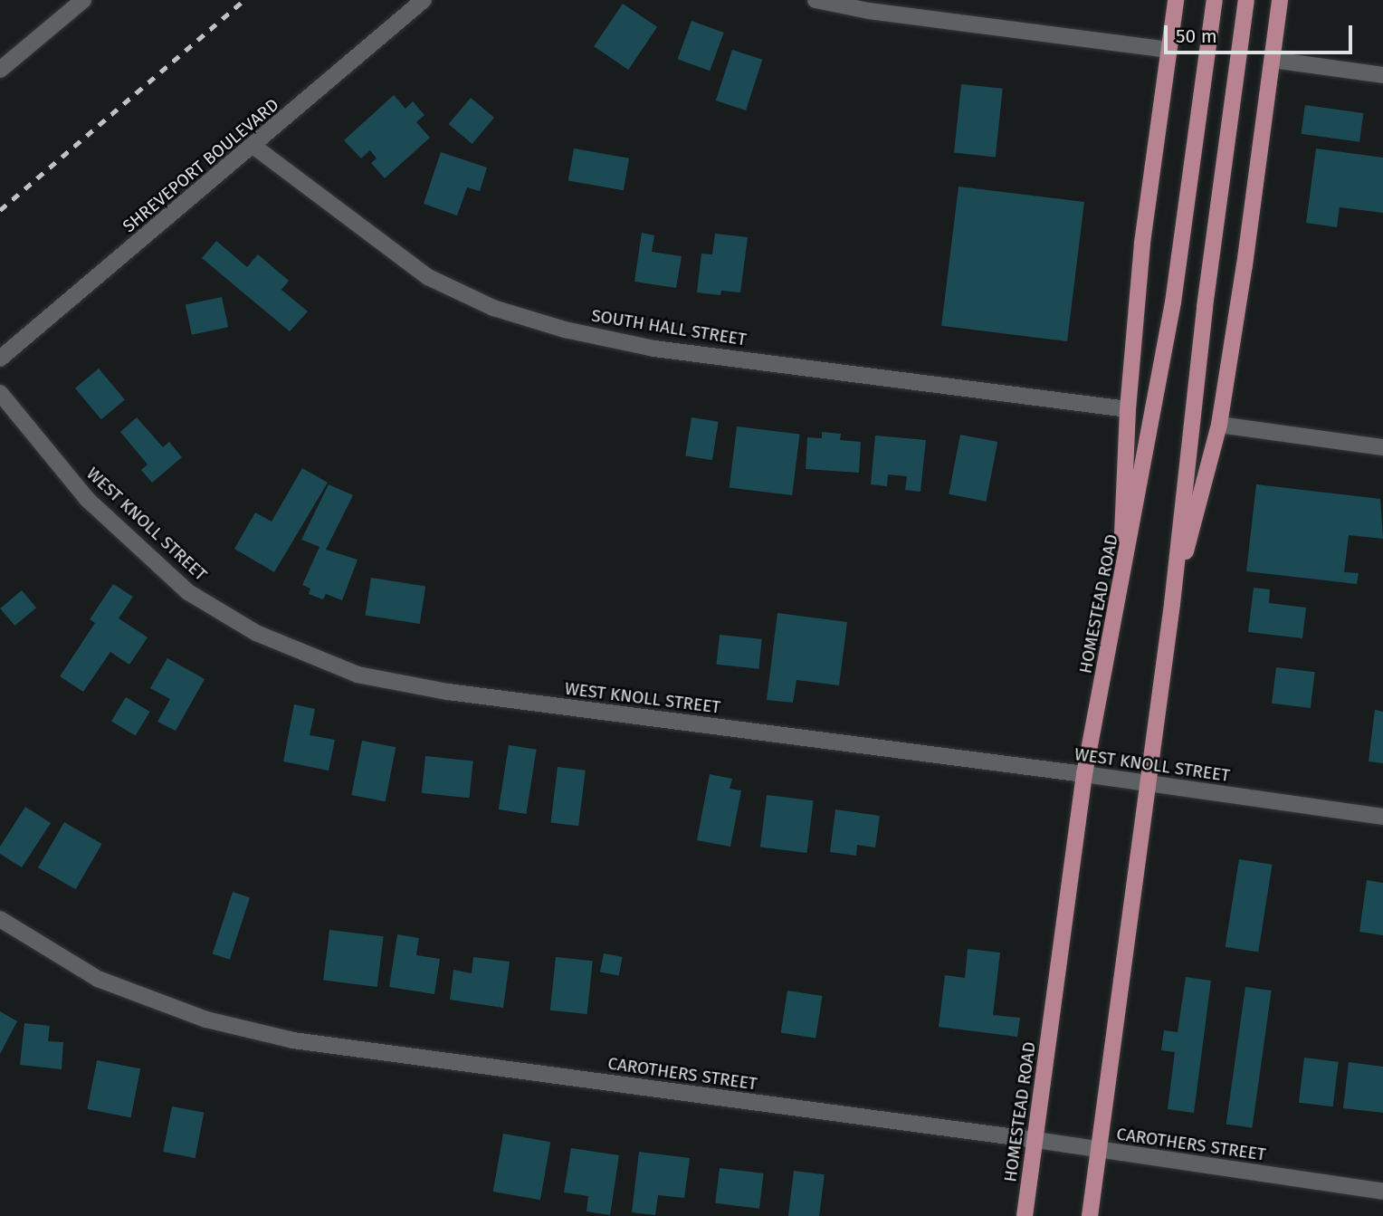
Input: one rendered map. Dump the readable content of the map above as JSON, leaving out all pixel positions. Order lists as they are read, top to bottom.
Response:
{
  "streets": {
    "main road": ["HOMESTEAD ROAD"],
    "street": [
      "SHREVEPORT BOULEVARD",
      "SOUTH HALL STREET",
      "WEST KNOLL STREET",
      "CAROTHERS STREET"
    ]
  },
  "crossings": [
    ["SHREVEPORT BOULEVARD", "SOUTH HALL STREET"],
    ["WEST KNOLL STREET", "HOMESTEAD ROAD"],
    ["HOMESTEAD ROAD", "CAROTHERS STREET"]
  ],
  "scale_bar": "50 m"
}
